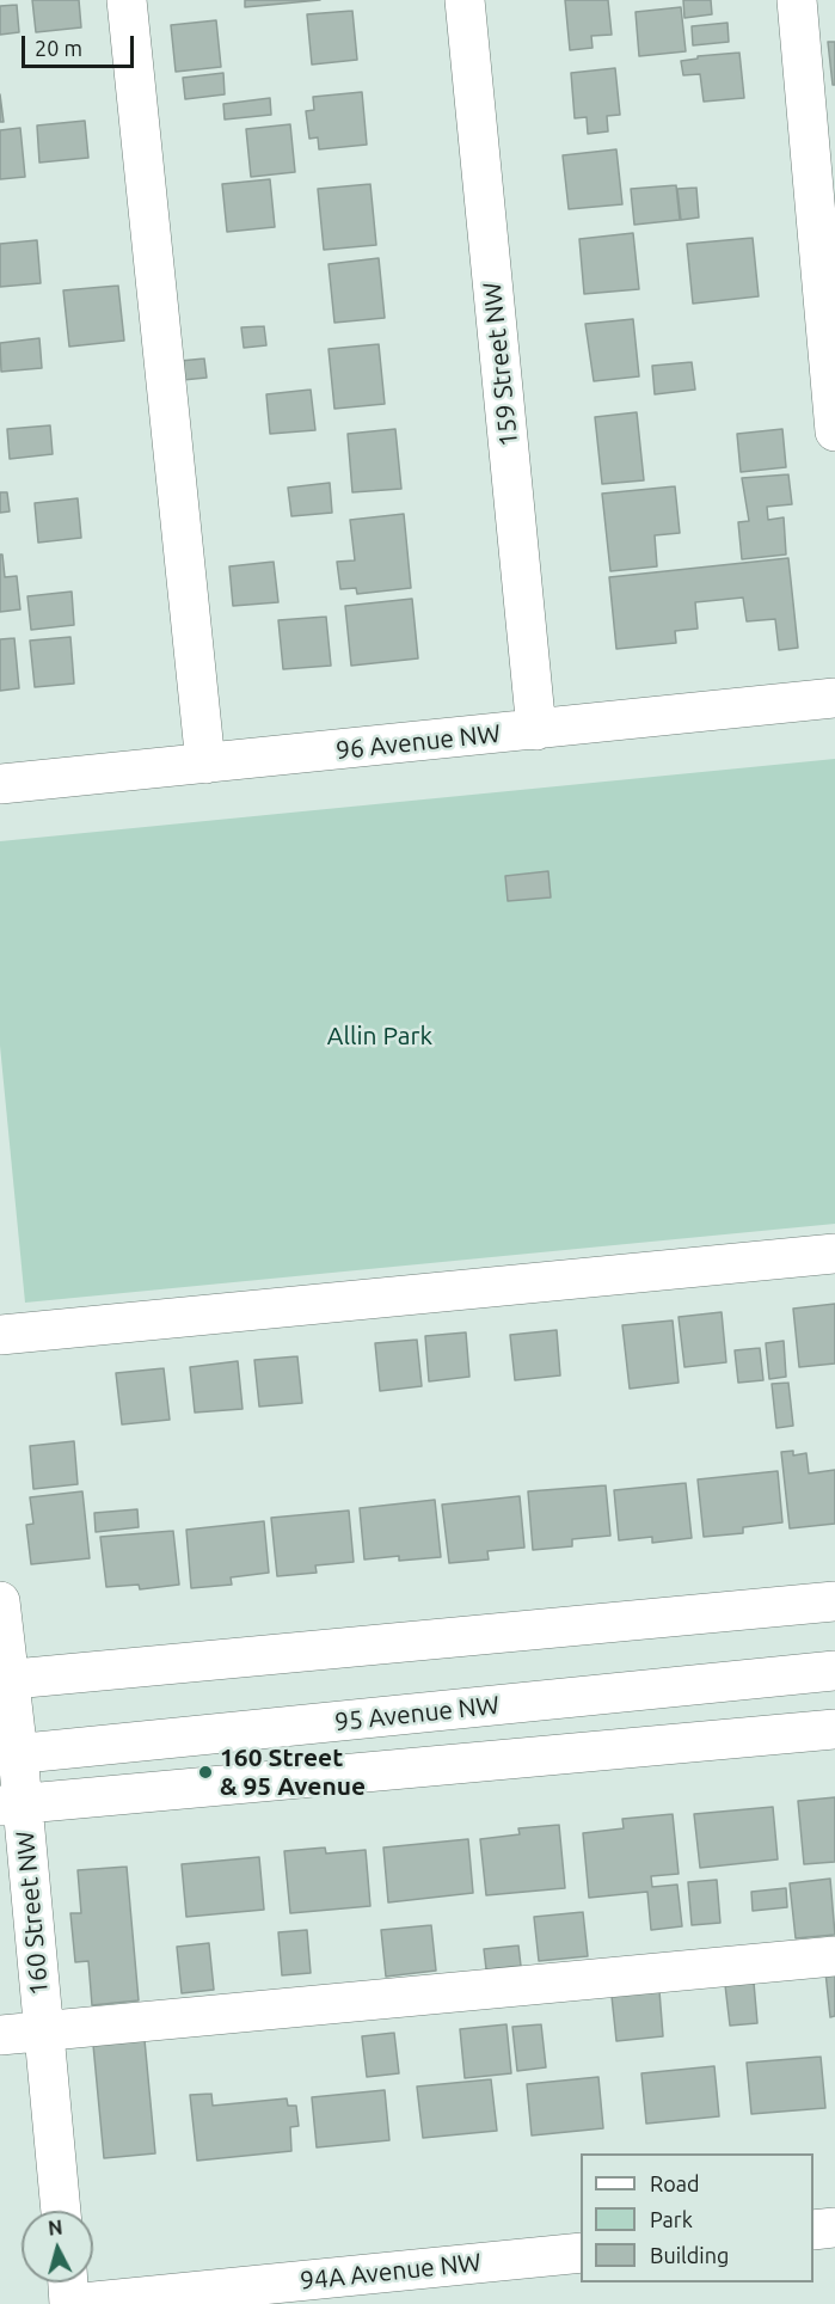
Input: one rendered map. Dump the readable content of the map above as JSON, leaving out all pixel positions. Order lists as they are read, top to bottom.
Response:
{
  "streets": {
    "street": [
      "159 Street NW",
      "96 Avenue NW",
      "95 Avenue NW",
      "160 Street NW",
      "94A Avenue NW"
    ]
  },
  "crossings": [
    ["159 Street NW", "96 Avenue NW"],
    ["95 Avenue NW", "160 Street NW"]
  ],
  "parks": ["Allin Park"],
  "places": ["160 Street & 95 Avenue"],
  "legend": ["Road", "Park", "Building"],
  "scale_bar": "20 m",
  "north": "top"
}
